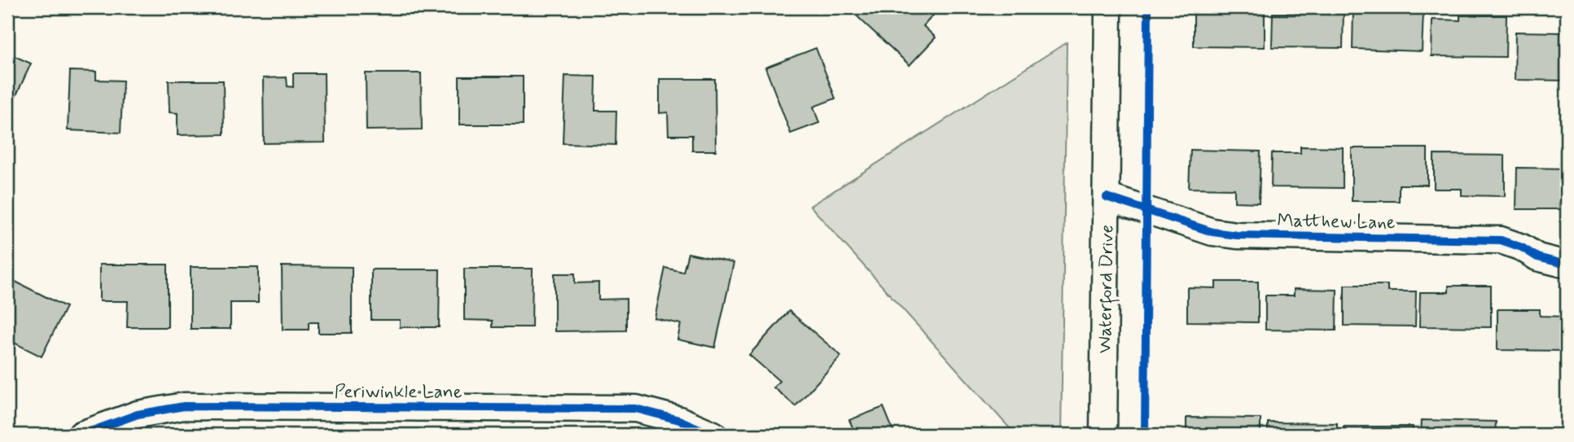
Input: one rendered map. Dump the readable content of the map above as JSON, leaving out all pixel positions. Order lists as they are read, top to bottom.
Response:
{
  "streets": {
    "street": ["Matthew Lane", "Waterford Drive", "Periwinkle Lane"]
  },
  "crossings": [
    ["Matthew Lane", "Waterford Drive"]
  ]
}
